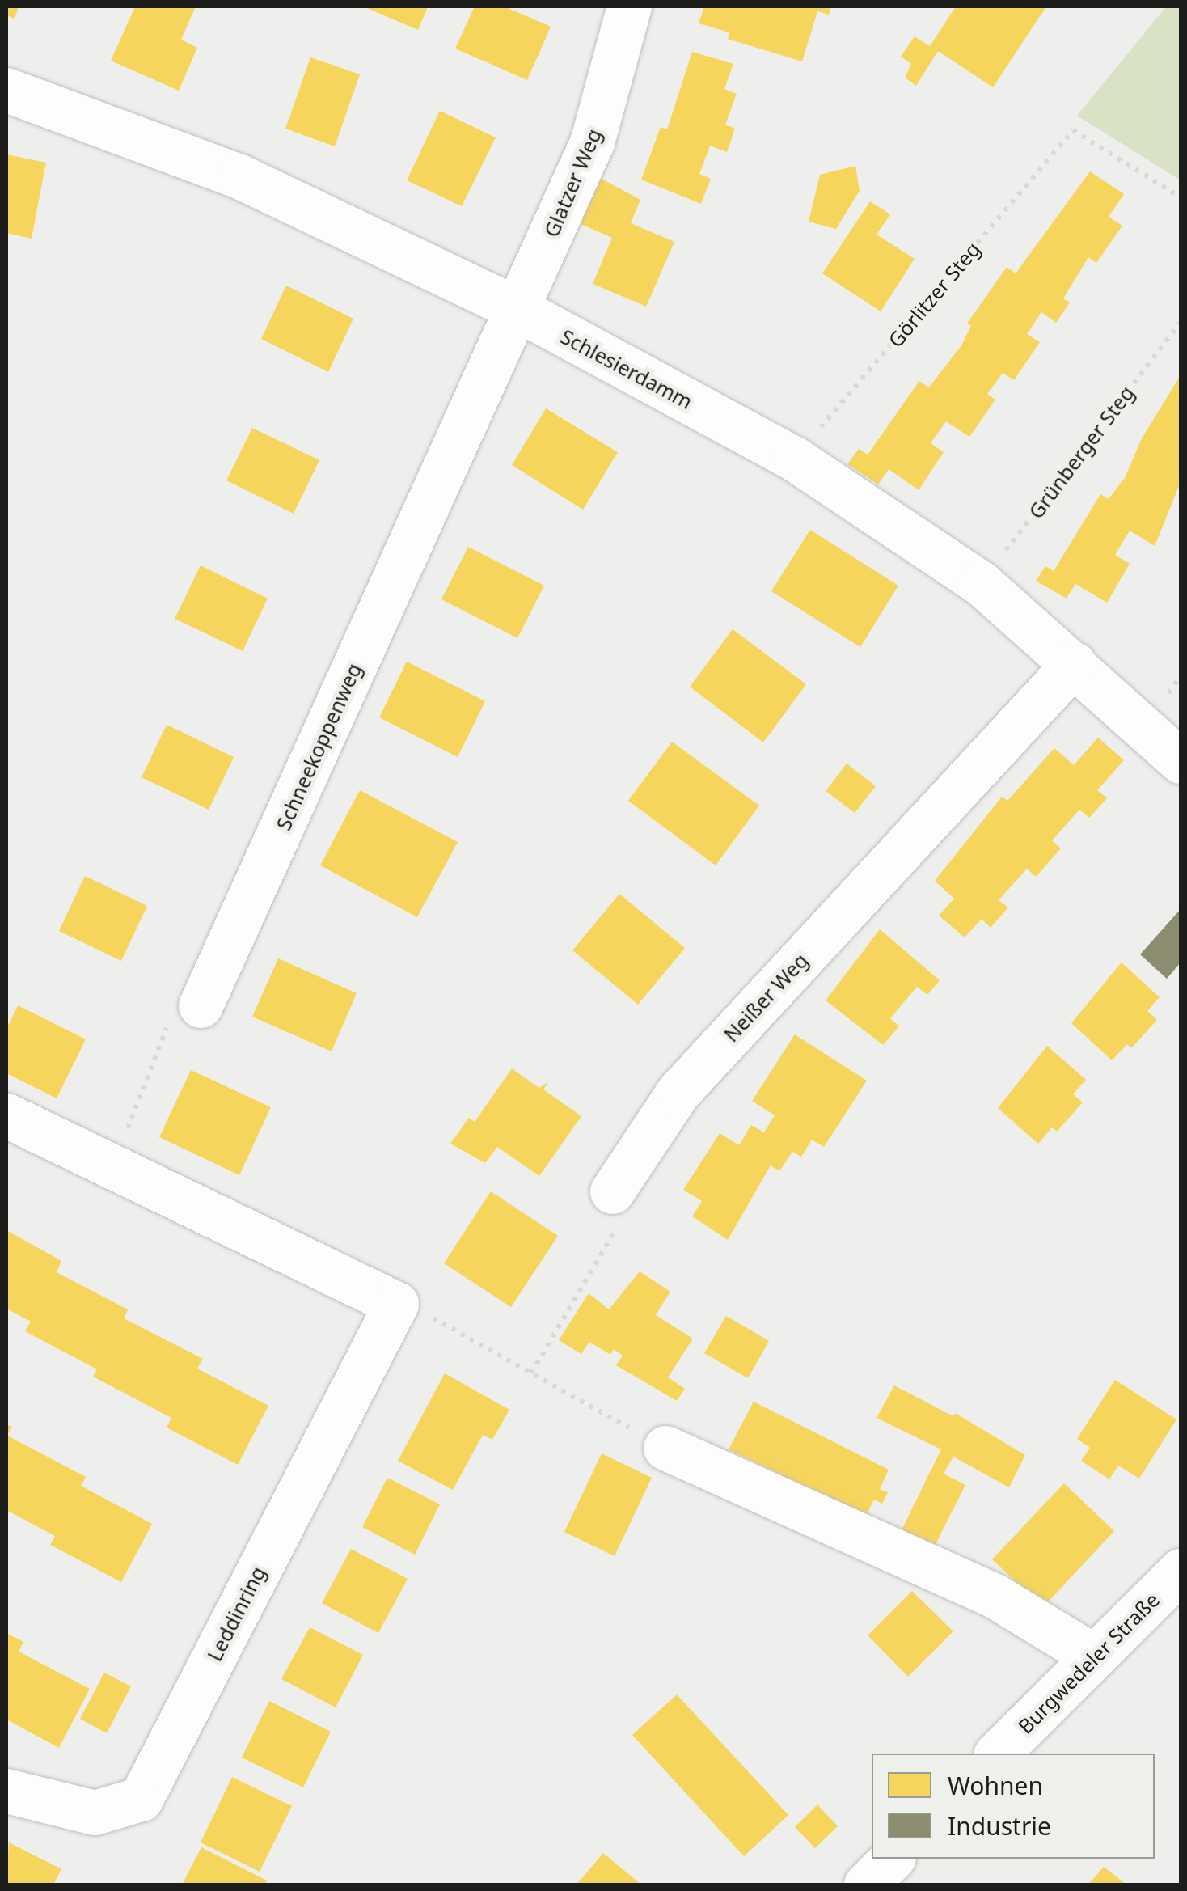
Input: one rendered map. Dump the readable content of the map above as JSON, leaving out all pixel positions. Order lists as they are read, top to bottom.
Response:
{
  "streets": {
    "street": [
      "Glatzer Weg",
      "Schlesierdamm",
      "Schneekoppenweg",
      "Neißer Weg",
      "Leddinring",
      "Burgwedeler Straße"
    ],
    "path": ["Görlitzer Steg", "Grünberger Steg"]
  },
  "crossings": [
    ["Glatzer Weg", "Schlesierdamm"],
    ["Glatzer Weg", "Schneekoppenweg"],
    ["Görlitzer Steg", "Schlesierdamm"],
    ["Schlesierdamm", "Grünberger Steg"],
    ["Schlesierdamm", "Schneekoppenweg"],
    ["Schlesierdamm", "Neißer Weg"]
  ],
  "legend": ["Wohnen", "Industrie"]
}
